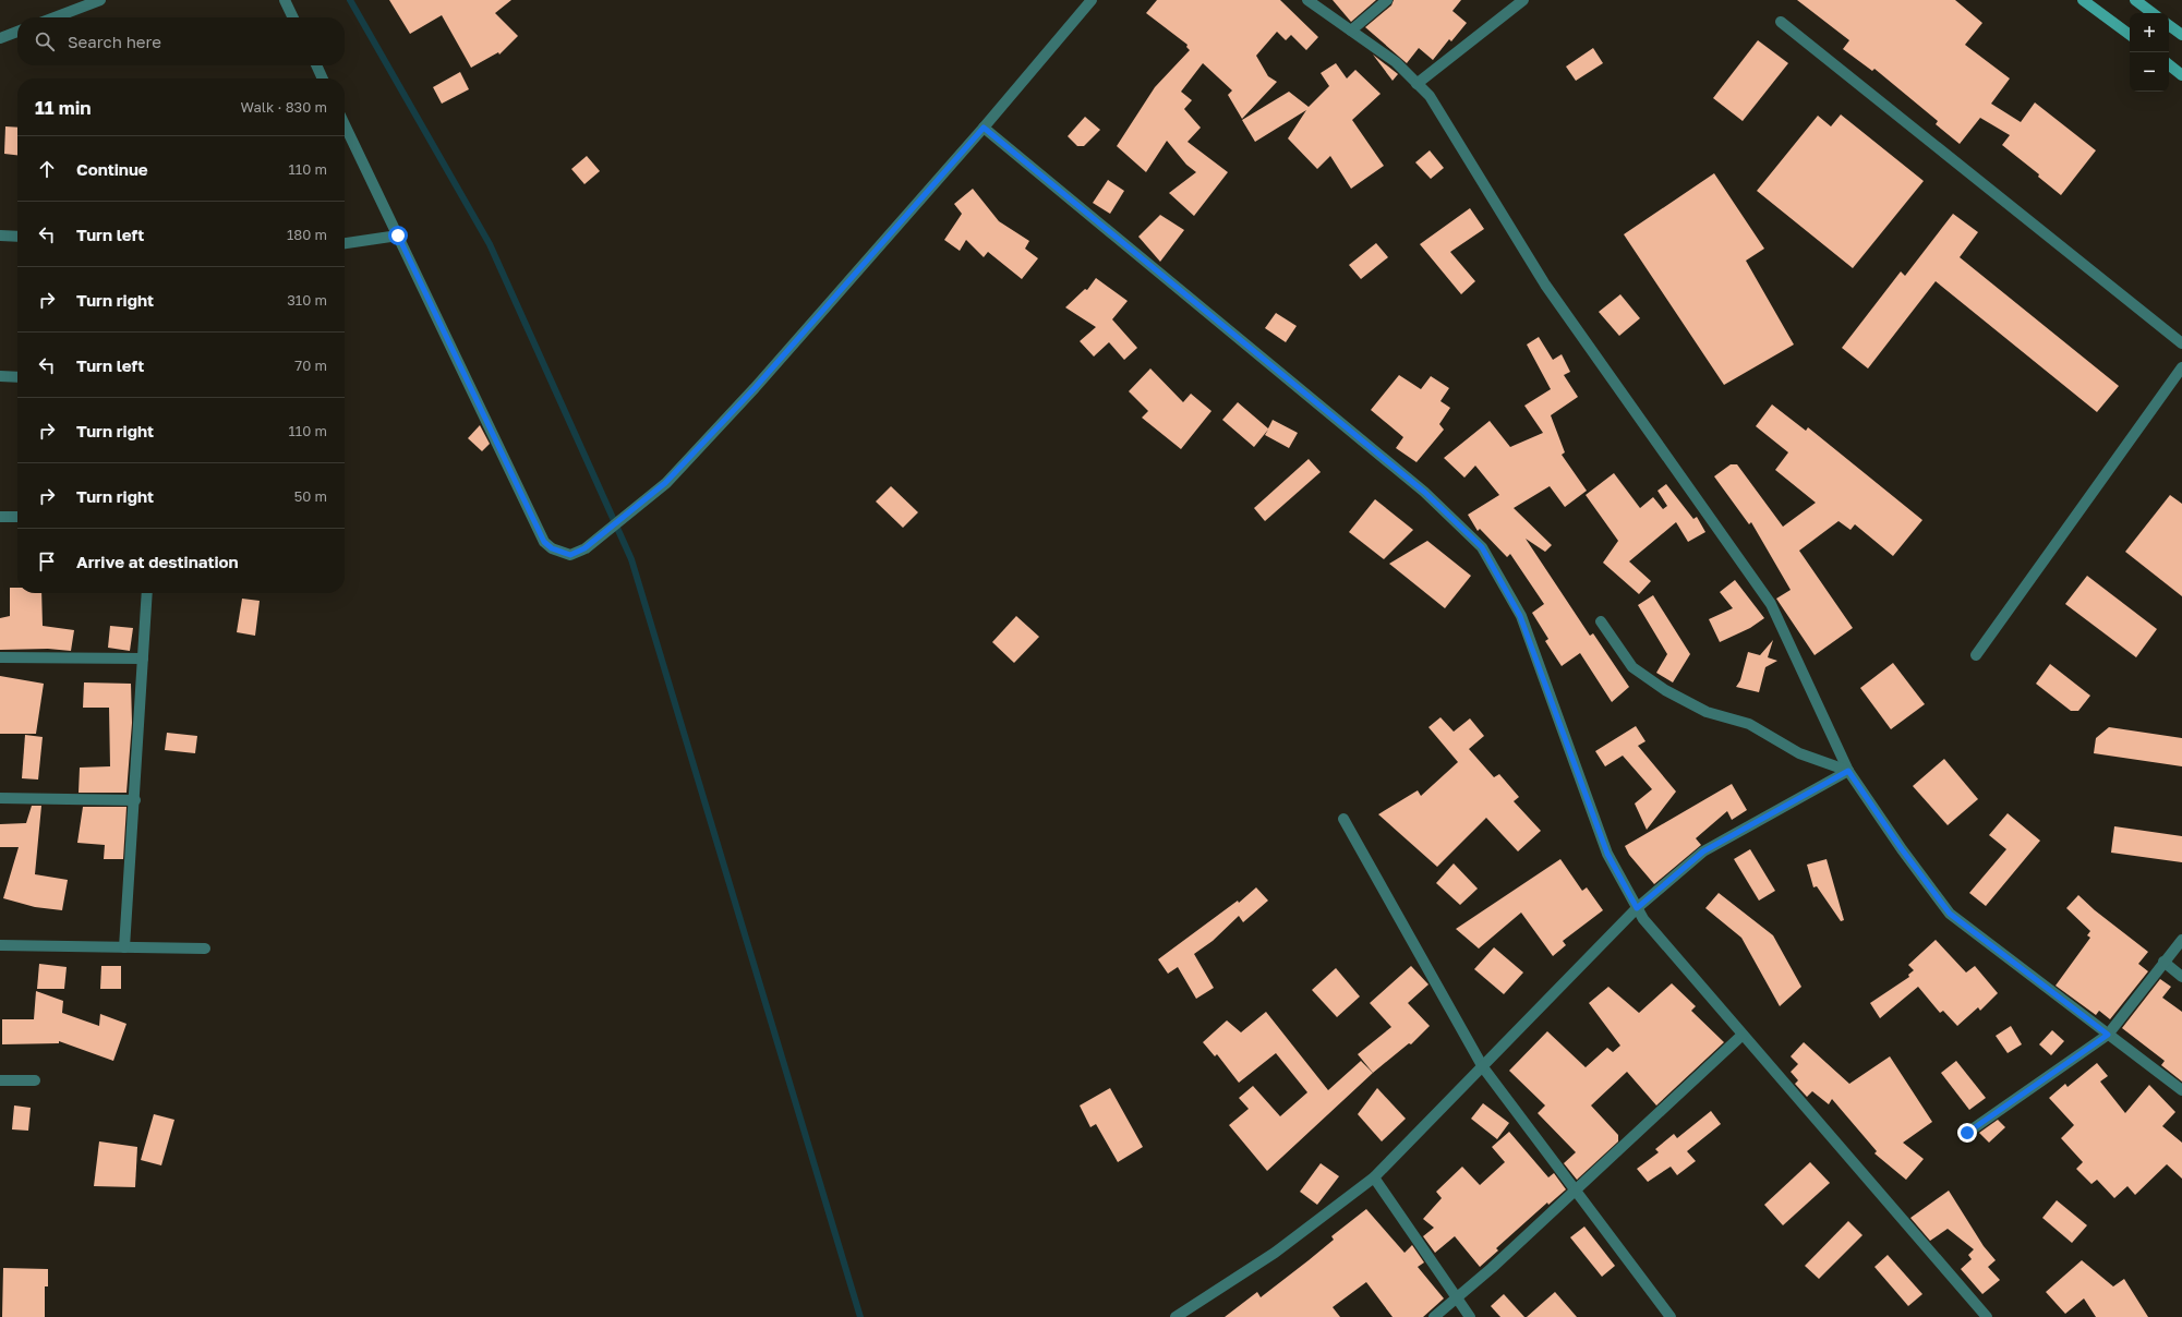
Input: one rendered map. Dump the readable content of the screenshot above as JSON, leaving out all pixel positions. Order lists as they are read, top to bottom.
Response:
{
  "page": {
    "map_buttons": ["+", "−"],
    "search": "Search here",
    "heading": ["11 min", "Walk · 830 m"],
    "list": [
      ["Continue", "110 m"],
      ["Turn left", "180 m"],
      ["Turn right", "310 m"],
      ["Turn left", "70 m"],
      ["Turn right", "110 m"],
      ["Turn right", "50 m"],
      "Arrive at destination"
    ]
  }
}
